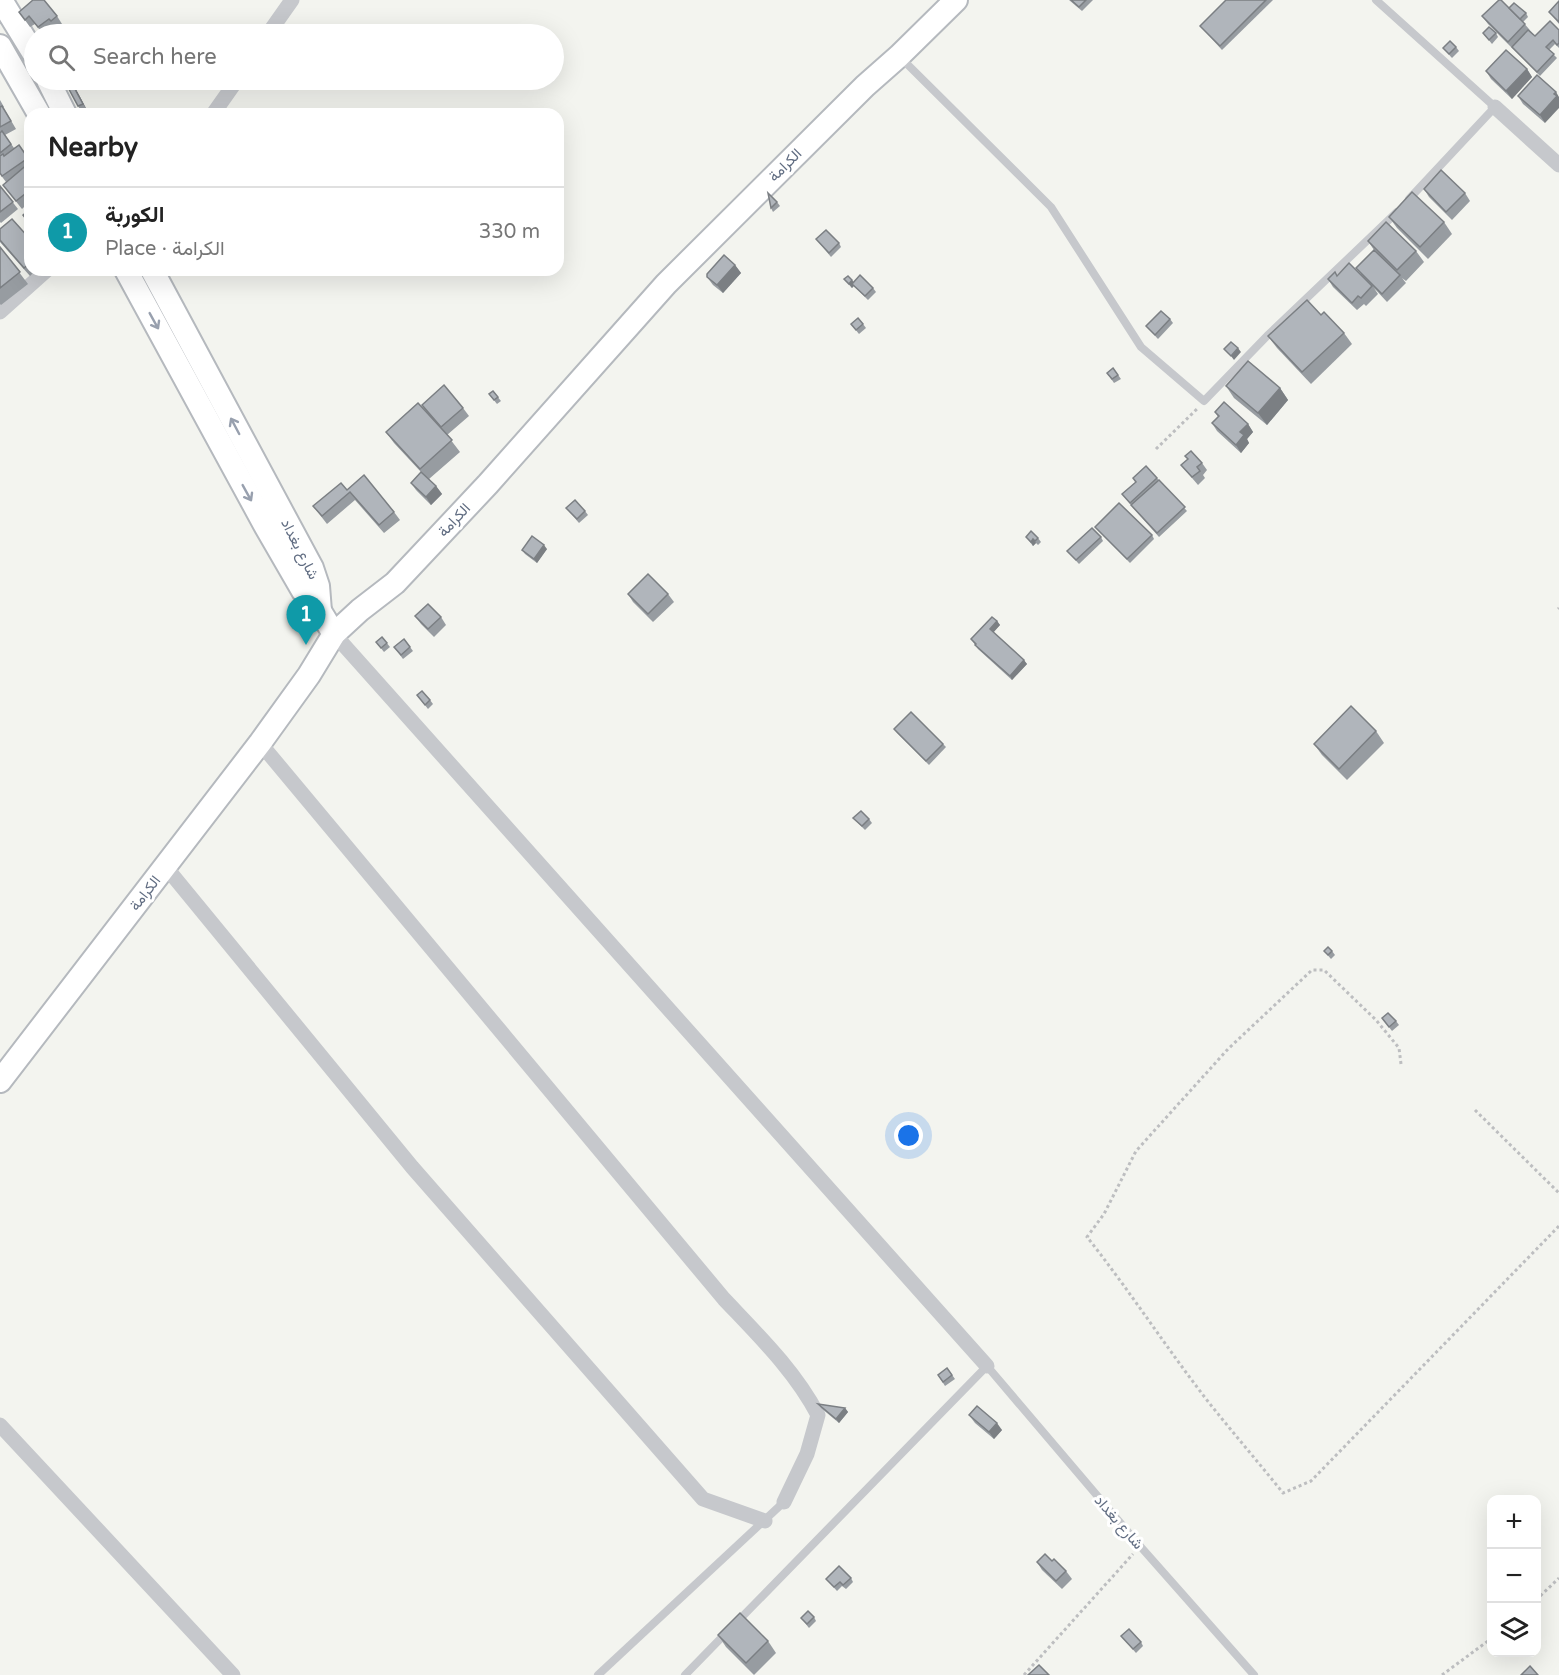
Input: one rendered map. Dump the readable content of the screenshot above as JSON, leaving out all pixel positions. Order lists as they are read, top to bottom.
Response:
{
  "streets": {
    "main road": ["الكرامة", "شارع بغداد"]
  },
  "page": {
    "search": "Search here",
    "heading": "Nearby",
    "list": [
      {
        "mark": "1",
        "name": "الكوربة",
        "note": "Place · الكرامة",
        "value": "330 m"
      }
    ],
    "pins": "1",
    "map_buttons": ["+", "−"]
  }
}
